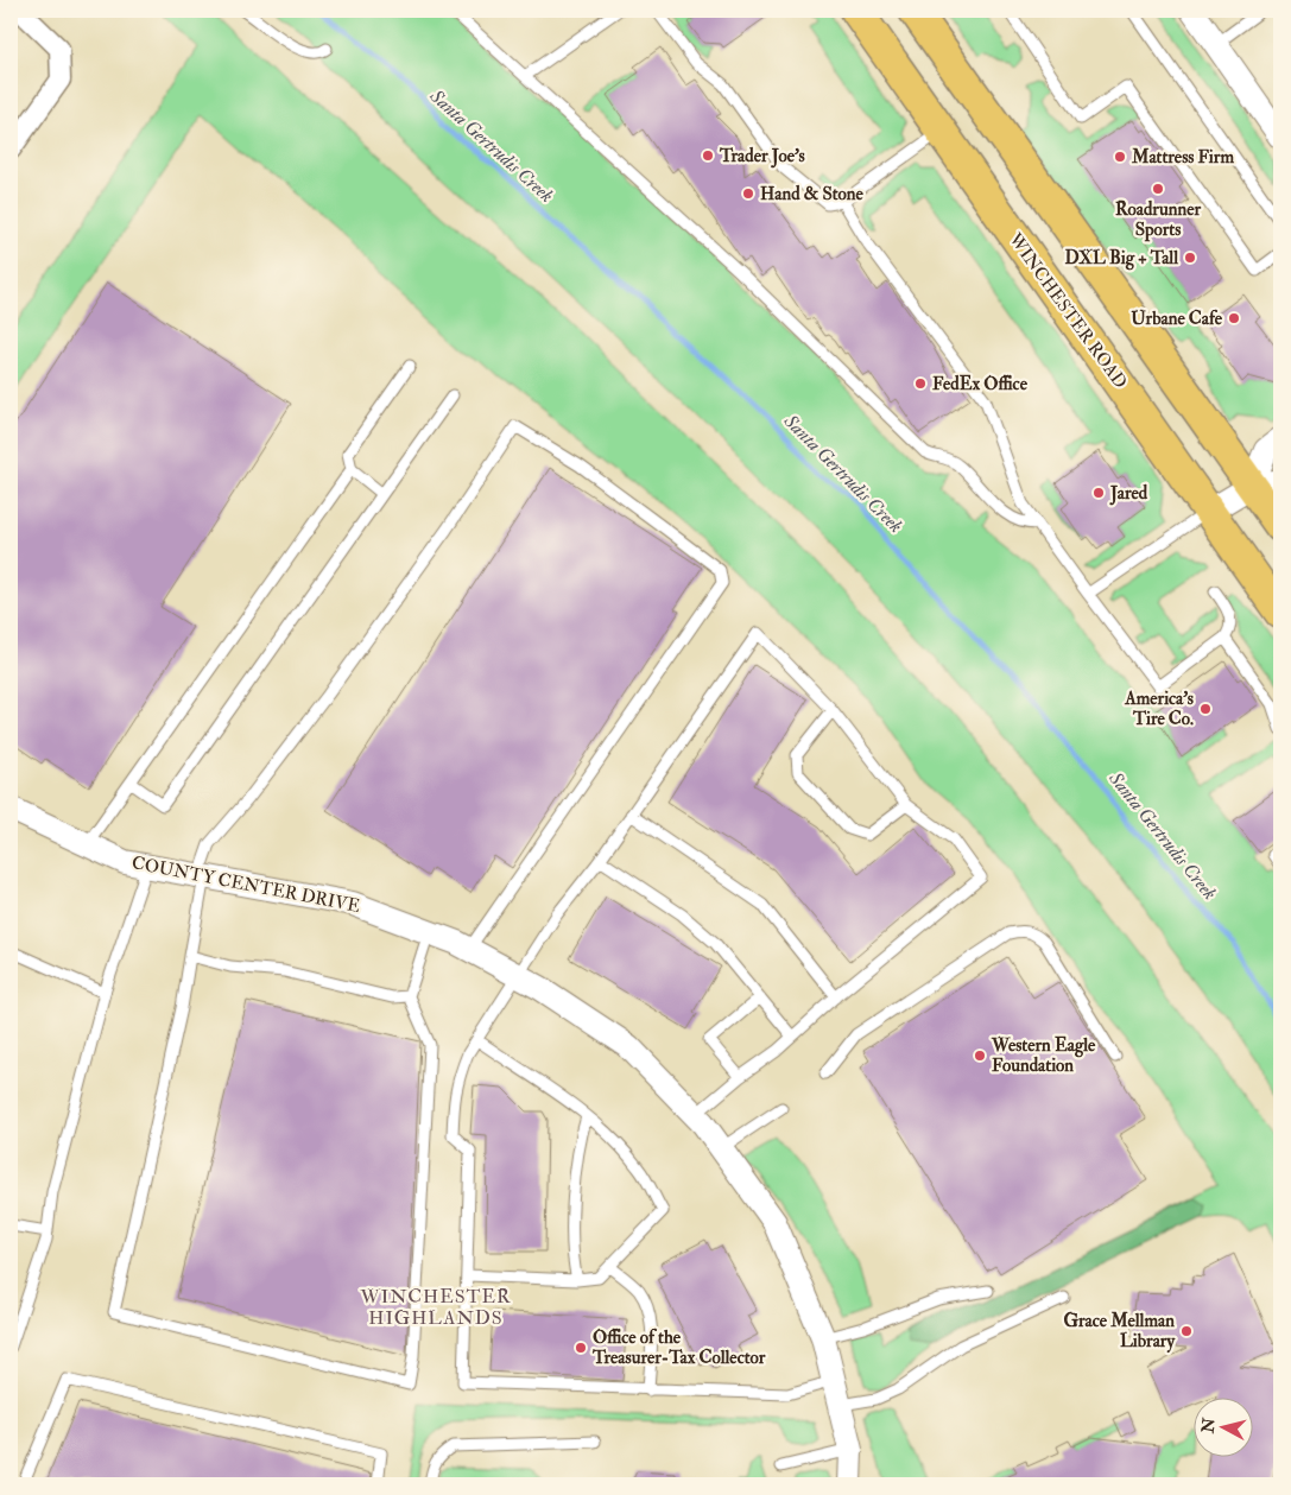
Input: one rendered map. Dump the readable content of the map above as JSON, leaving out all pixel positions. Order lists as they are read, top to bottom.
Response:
{
  "streets": {
    "main road": ["WINCHESTER ROAD"],
    "street": ["COUNTY CENTER DRIVE"]
  },
  "districts": ["WINCHESTER HIGHLANDS"],
  "water": ["Santa Gertrudis Creek"],
  "places": [
    "Trader Joe's",
    "Mattress Firm",
    "Roadrunner Sports",
    "Hand & Stone",
    "DXL Big + Tall",
    "Urbane Cafe",
    "FedEx Office",
    "Jared",
    "America's Tire Co.",
    "Western Eagle Foundation",
    "Grace Mellman Library",
    "Office of the Treasurer-Tax Collector"
  ],
  "north": "left"
}
